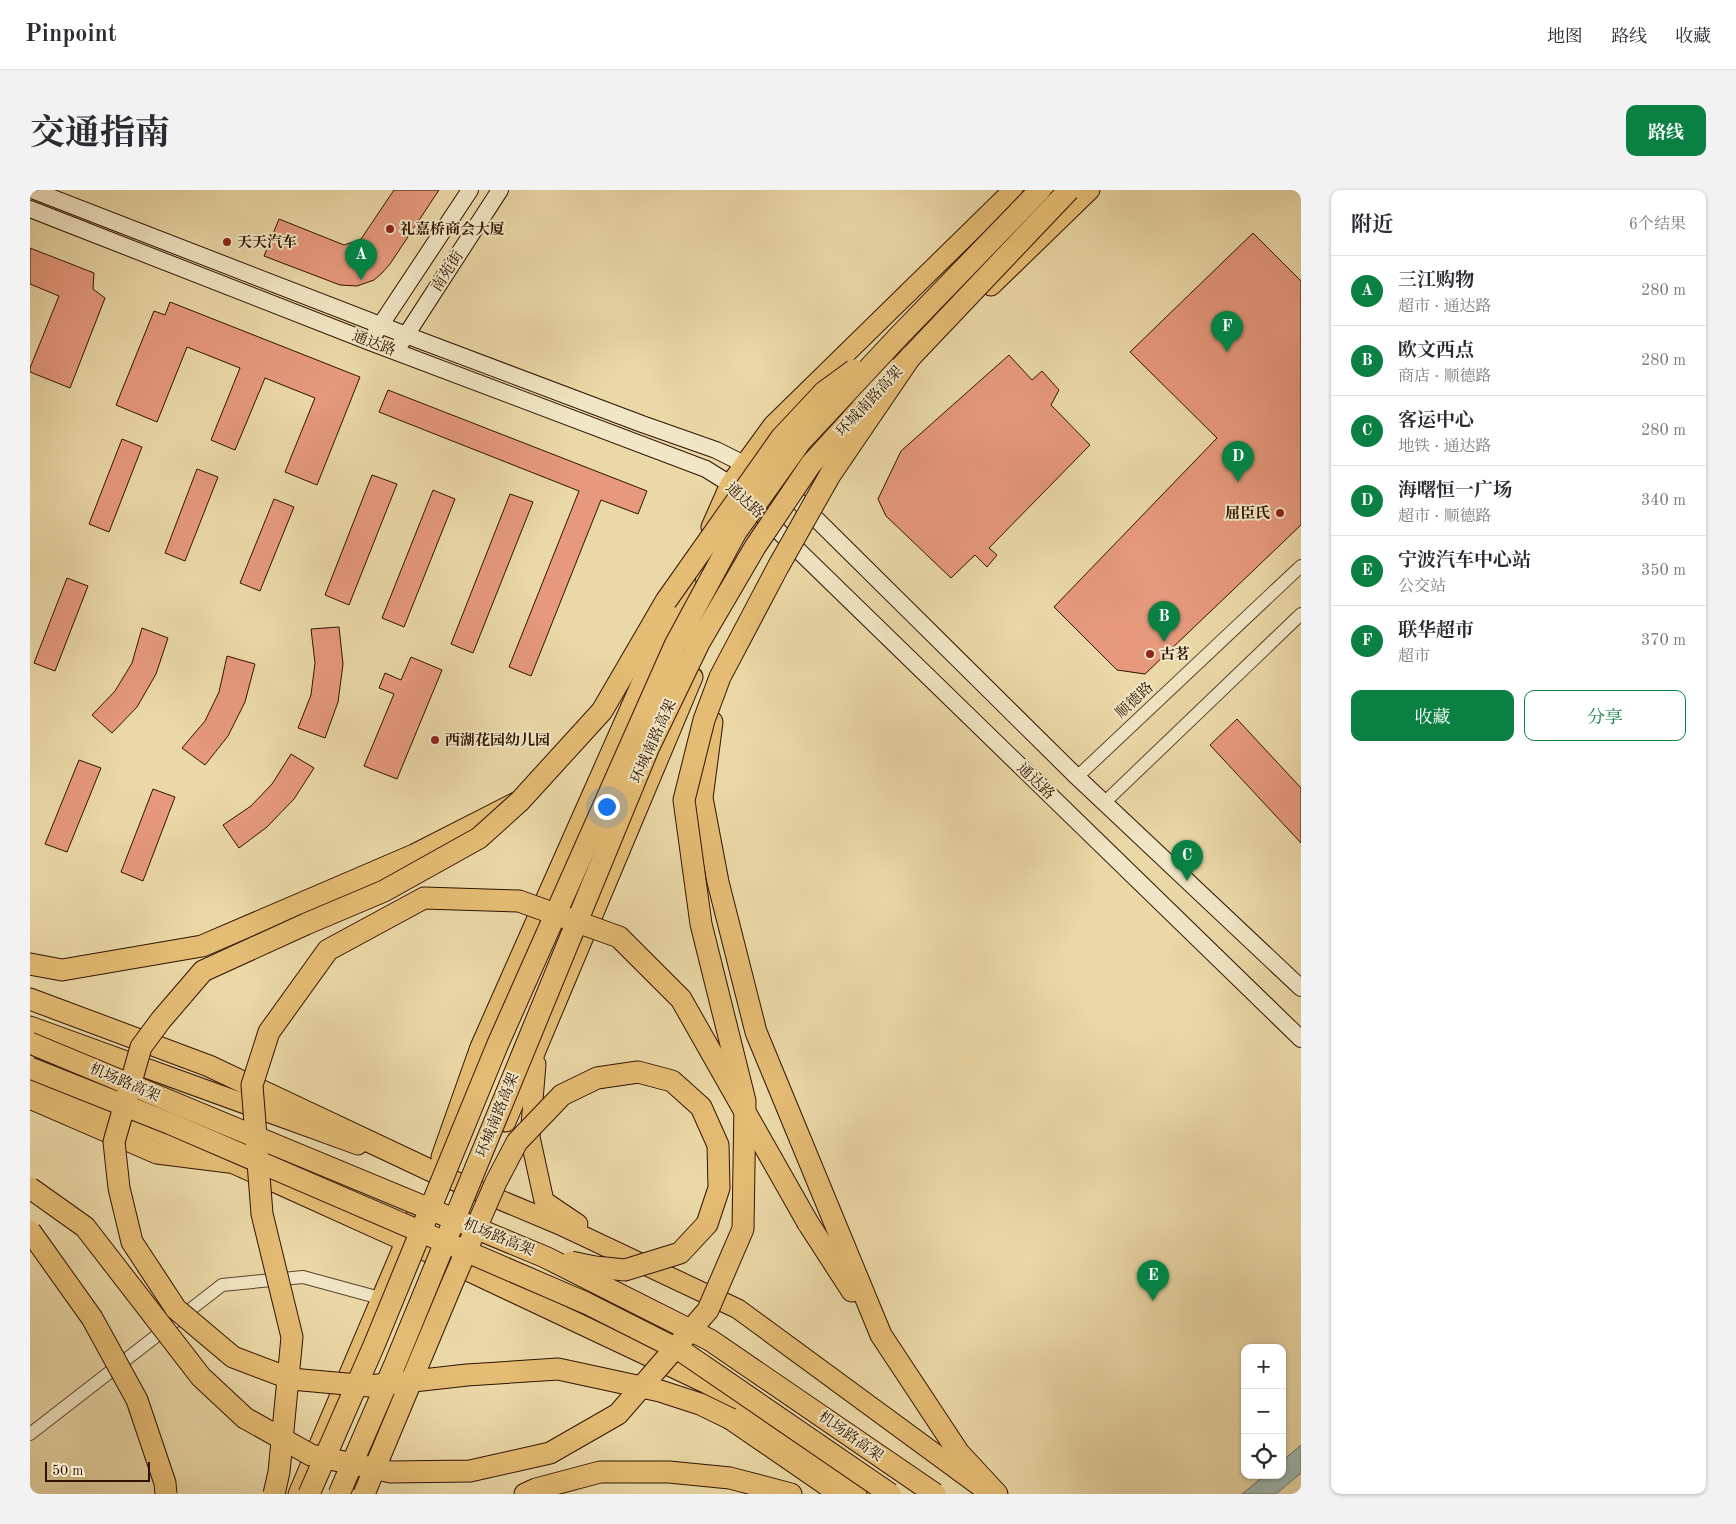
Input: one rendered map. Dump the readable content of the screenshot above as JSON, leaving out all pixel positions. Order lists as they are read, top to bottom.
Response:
{
  "streets": {
    "highway": ["环城南路高架", "机场路高架"],
    "street": ["南苑街", "通达路", "顺德路"]
  },
  "crossings": [
    ["南苑街", "通达路"],
    ["通达路", "顺德路"]
  ],
  "places": [
    "礼嘉桥商会大厦",
    "天天汽车",
    "屈臣氏",
    "古茗",
    "西湖花园幼儿园"
  ],
  "scale_bar": "50 m",
  "page": {
    "header": "Pinpoint",
    "nav": ["地图", "路线", "收藏"],
    "title": "交通指南",
    "buttons": [
      "路线",
      ["收藏", "分享"]
    ],
    "heading": ["附近", "6个结果"],
    "pins": [
      "A",
      "F",
      "D",
      "B",
      "C",
      "E"
    ],
    "list": [
      {
        "mark": "A",
        "name": "三江购物",
        "note": "超市 · 通达路",
        "value": "280 m"
      },
      {
        "mark": "B",
        "name": "欧文西点",
        "note": "商店 · 顺德路",
        "value": "280 m"
      },
      {
        "mark": "C",
        "name": "客运中心",
        "note": "地铁 · 通达路",
        "value": "280 m"
      },
      {
        "mark": "D",
        "name": "海曙恒一广场",
        "note": "超市 · 顺德路",
        "value": "340 m"
      },
      {
        "mark": "E",
        "name": "宁波汽车中心站",
        "note": "公交站",
        "value": "350 m"
      },
      {
        "mark": "F",
        "name": "联华超市",
        "note": "超市",
        "value": "370 m"
      }
    ],
    "map_buttons": ["+", "−"],
    "scale": "50 m"
  }
}
